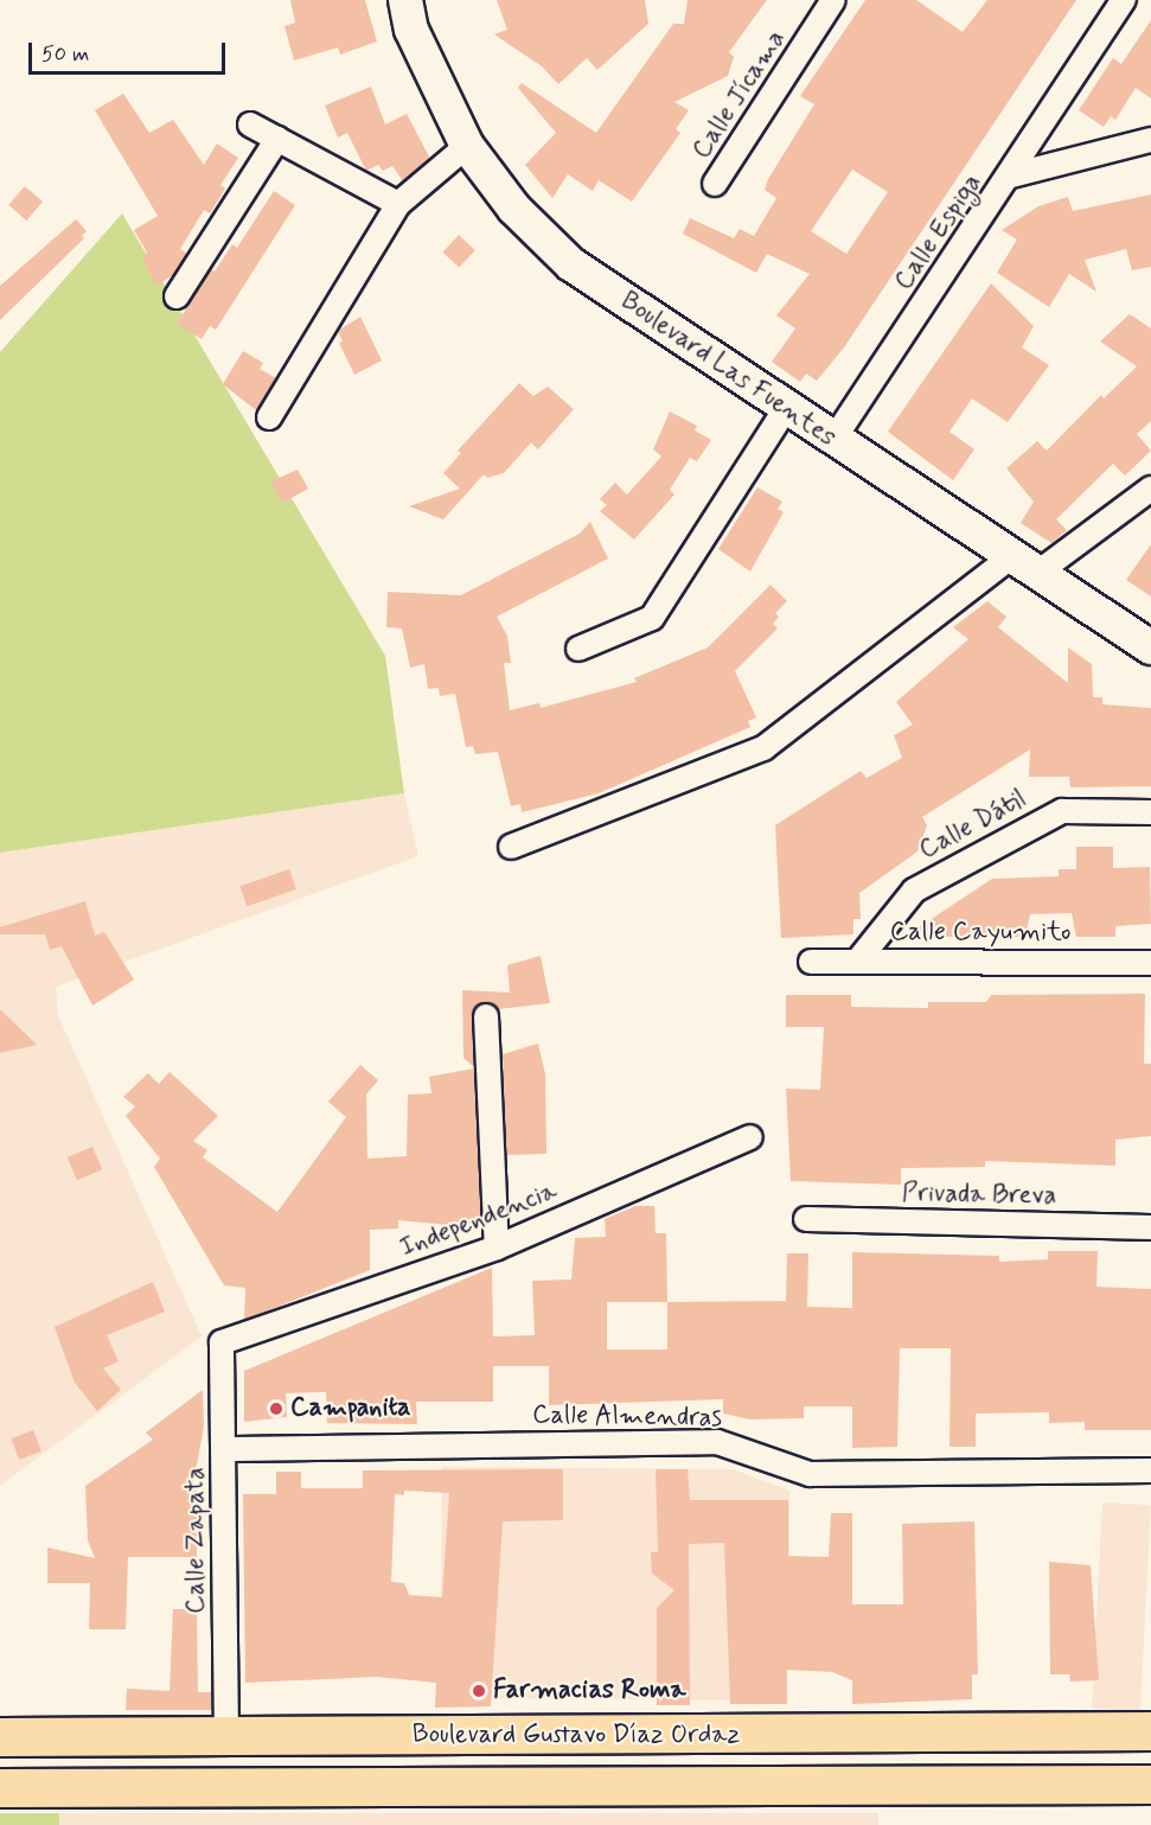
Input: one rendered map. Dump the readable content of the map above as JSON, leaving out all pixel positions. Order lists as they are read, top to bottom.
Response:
{
  "streets": {
    "main road": ["Boulevard Gustavo Díaz Ordaz"],
    "street": [
      "Calle Jícama",
      "Calle Espiga",
      "Boulevard Las Fuentes",
      "Calle Dátil",
      "Calle Cayumito",
      "Privada Breva",
      "Independencia",
      "Calle Almendras",
      "Calle Zapata"
    ]
  },
  "crossings": [
    ["Calle Espiga", "Boulevard Las Fuentes"],
    ["Calle Dátil", "Calle Cayumito"],
    ["Independencia", "Calle Zapata"],
    ["Calle Almendras", "Calle Zapata"],
    ["Calle Zapata", "Boulevard Gustavo Díaz Ordaz"]
  ],
  "places": ["Campanita", "Farmacias Roma"],
  "scale_bar": "50 m"
}
